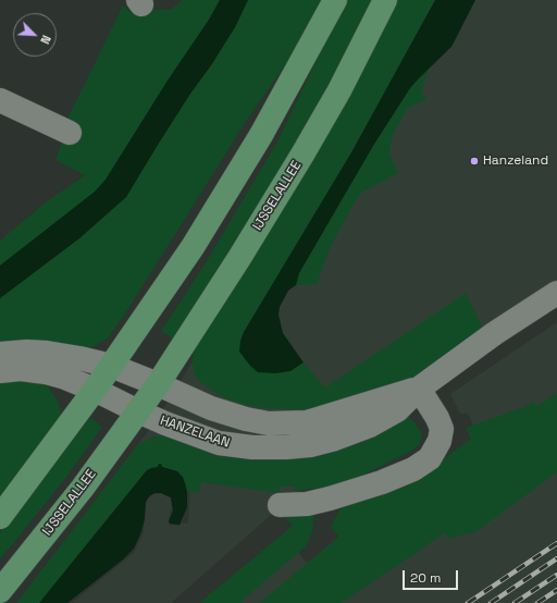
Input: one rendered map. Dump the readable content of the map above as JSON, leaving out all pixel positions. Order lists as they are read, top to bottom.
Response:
{
  "streets": {
    "main road": ["IJSSELALLEE"],
    "street": ["HANZELAAN"]
  },
  "crossings": [
    ["IJSSELALLEE", "HANZELAAN"]
  ],
  "places": ["Hanzeland"],
  "scale_bar": "20 m",
  "north": "bottom right"
}
